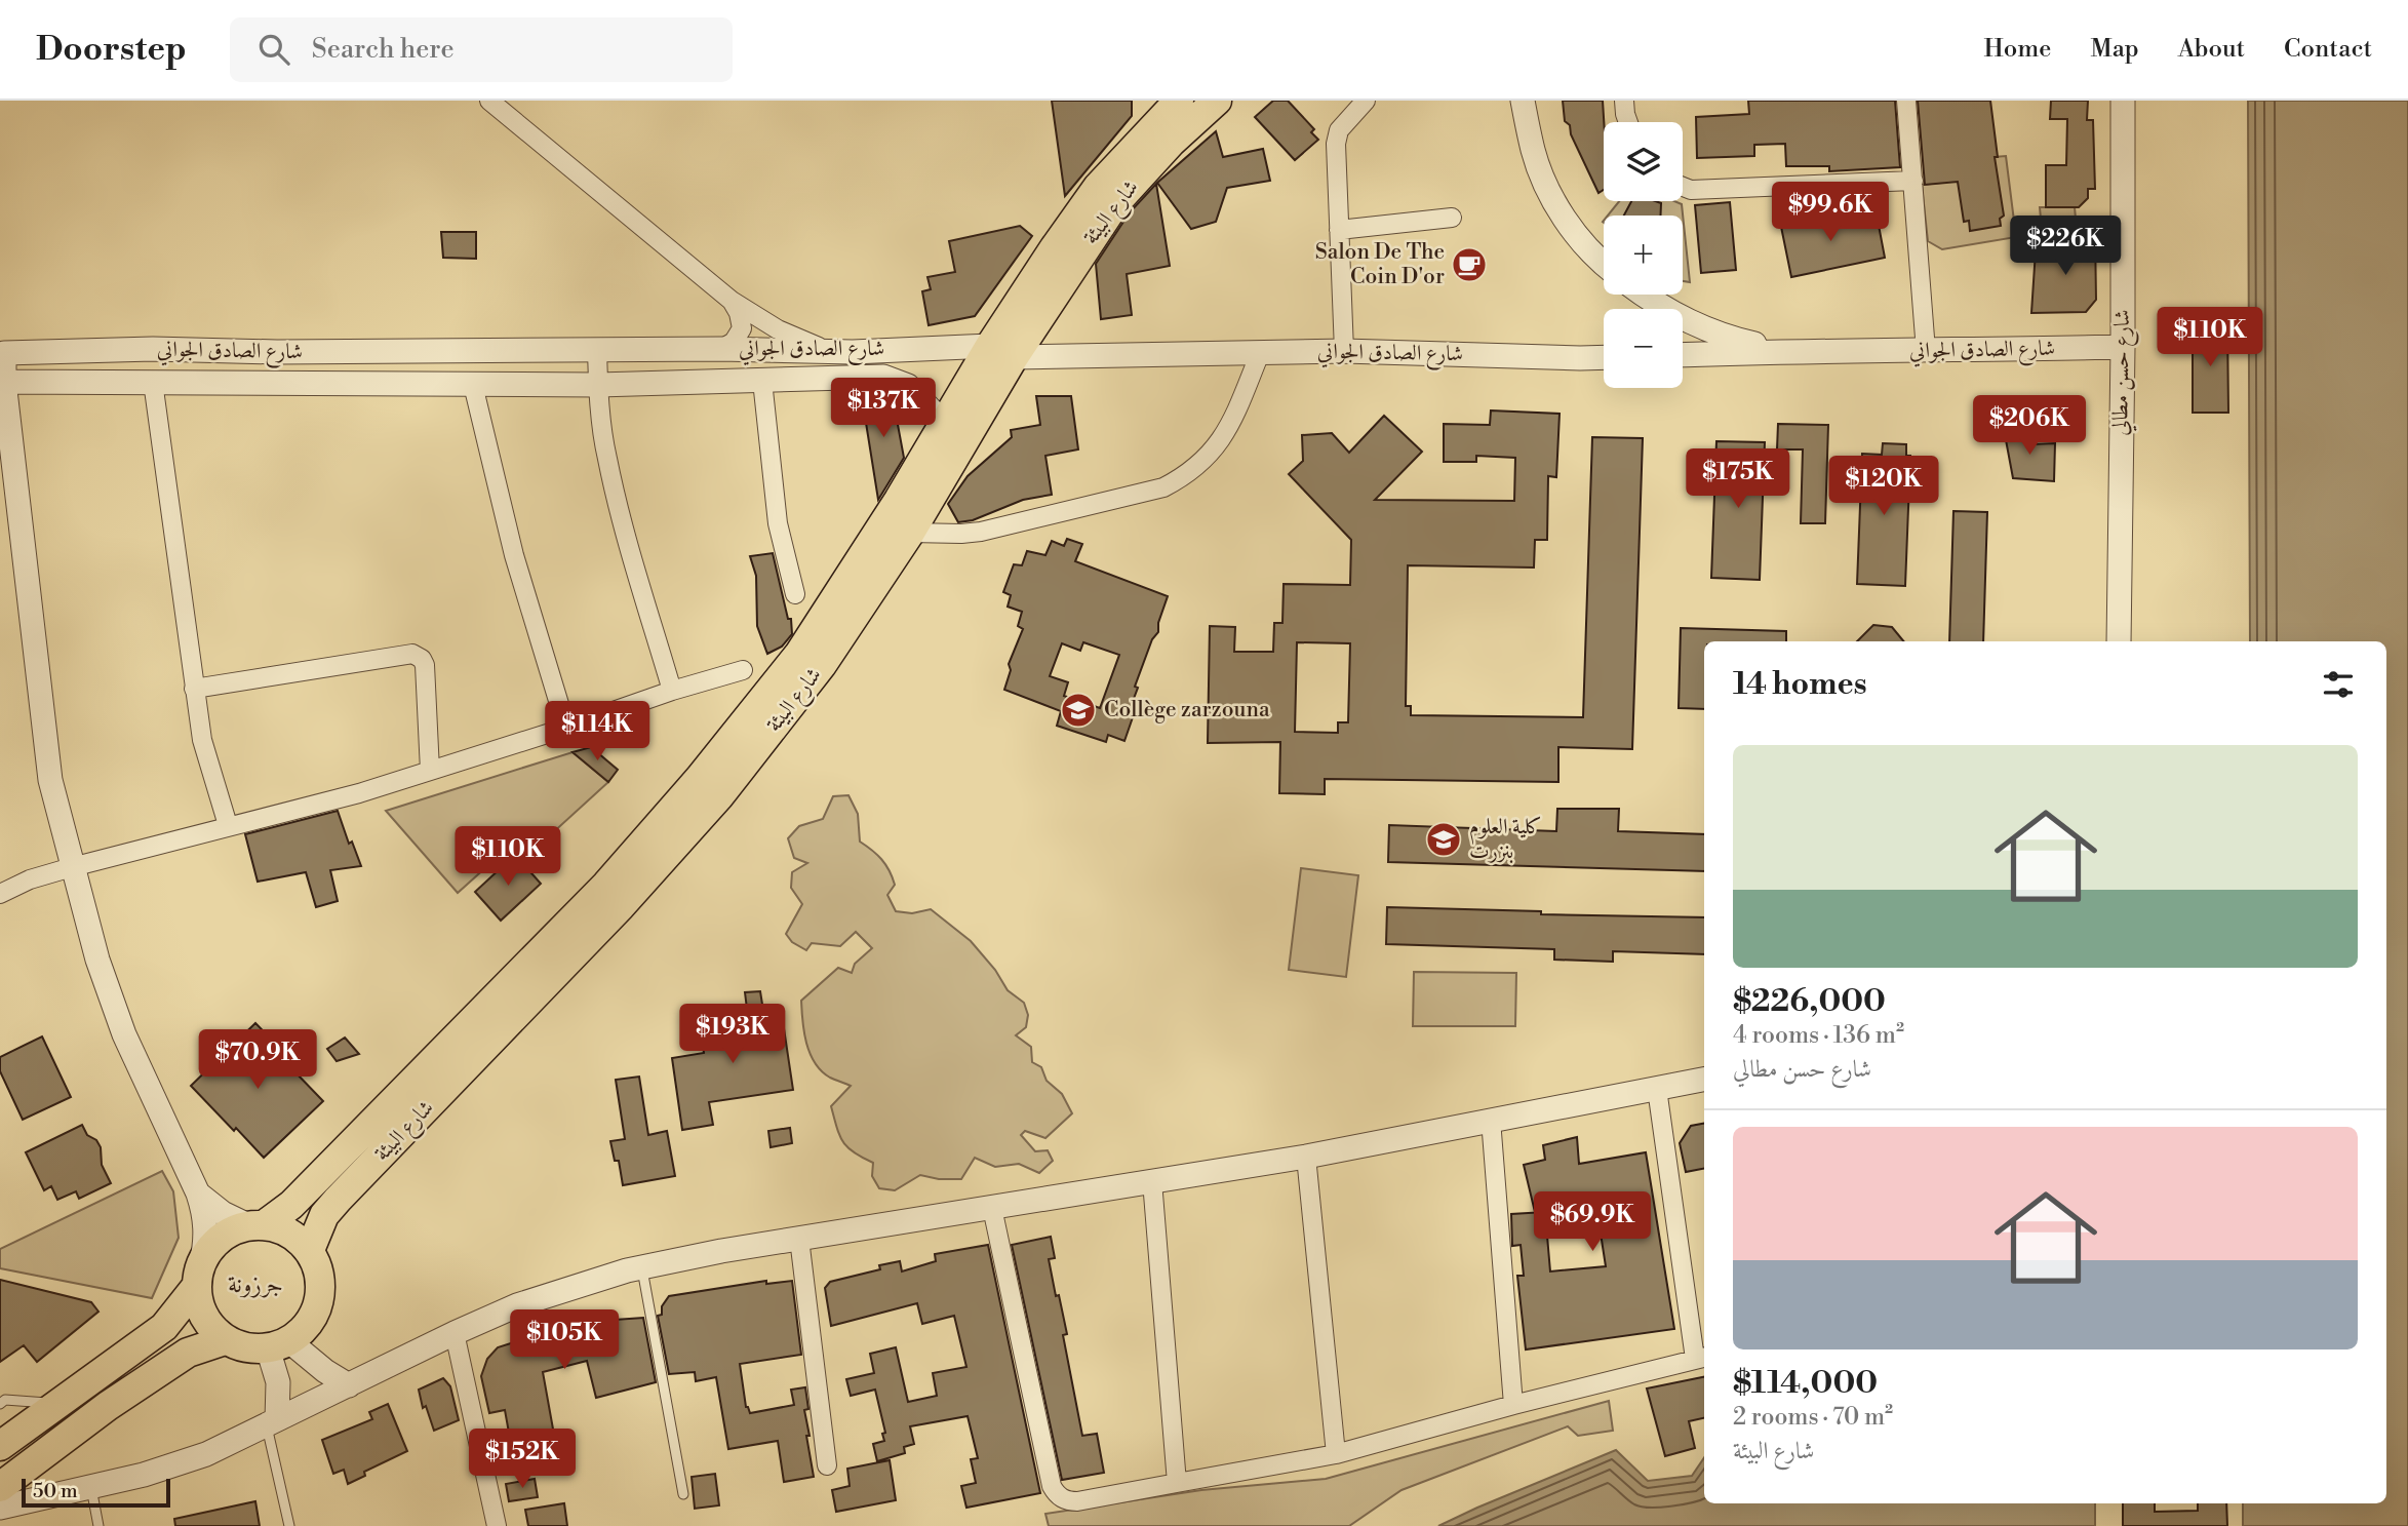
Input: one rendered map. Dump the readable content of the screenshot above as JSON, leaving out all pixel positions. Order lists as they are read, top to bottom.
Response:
{
  "streets": {
    "main road": ["شارع البيئة"],
    "street": ["شارع الصادق الجواني", "شارع حسن مطالي"]
  },
  "crossings": [
    ["شارع البيئة", "شارع الصادق الجواني"],
    ["شارع الصادق الجواني", "شارع حسن مطالي"]
  ],
  "districts": ["جرزونة"],
  "places": {
    "cafe": ["Salon De The Coin D'or"],
    "school or university": ["Collège zarzouna", "كلية العلوم بنزرت"]
  },
  "scale_bar": "50 m",
  "page": {
    "header": "Doorstep",
    "search": "Search here",
    "nav": [
      "Home",
      "Map",
      "About",
      "Contact"
    ],
    "map_buttons": ["+", "−"],
    "price": [
      "$99.6K",
      "$226K",
      "$110K",
      "$137K",
      "$206K",
      "$175K",
      "$120K",
      "$114K",
      "$110K",
      "$193K",
      "$70.9K",
      "$69.9K",
      "$105K",
      "$152K"
    ],
    "heading": "14 homes",
    "list": [
      {
        "name": "$226,000",
        "note": "4 rooms · 136 m² · شارع حسن مطالي"
      },
      {
        "name": "$114,000",
        "note": "2 rooms · 70 m² · شارع البيئة"
      }
    ],
    "scale": "50 m"
  }
}
